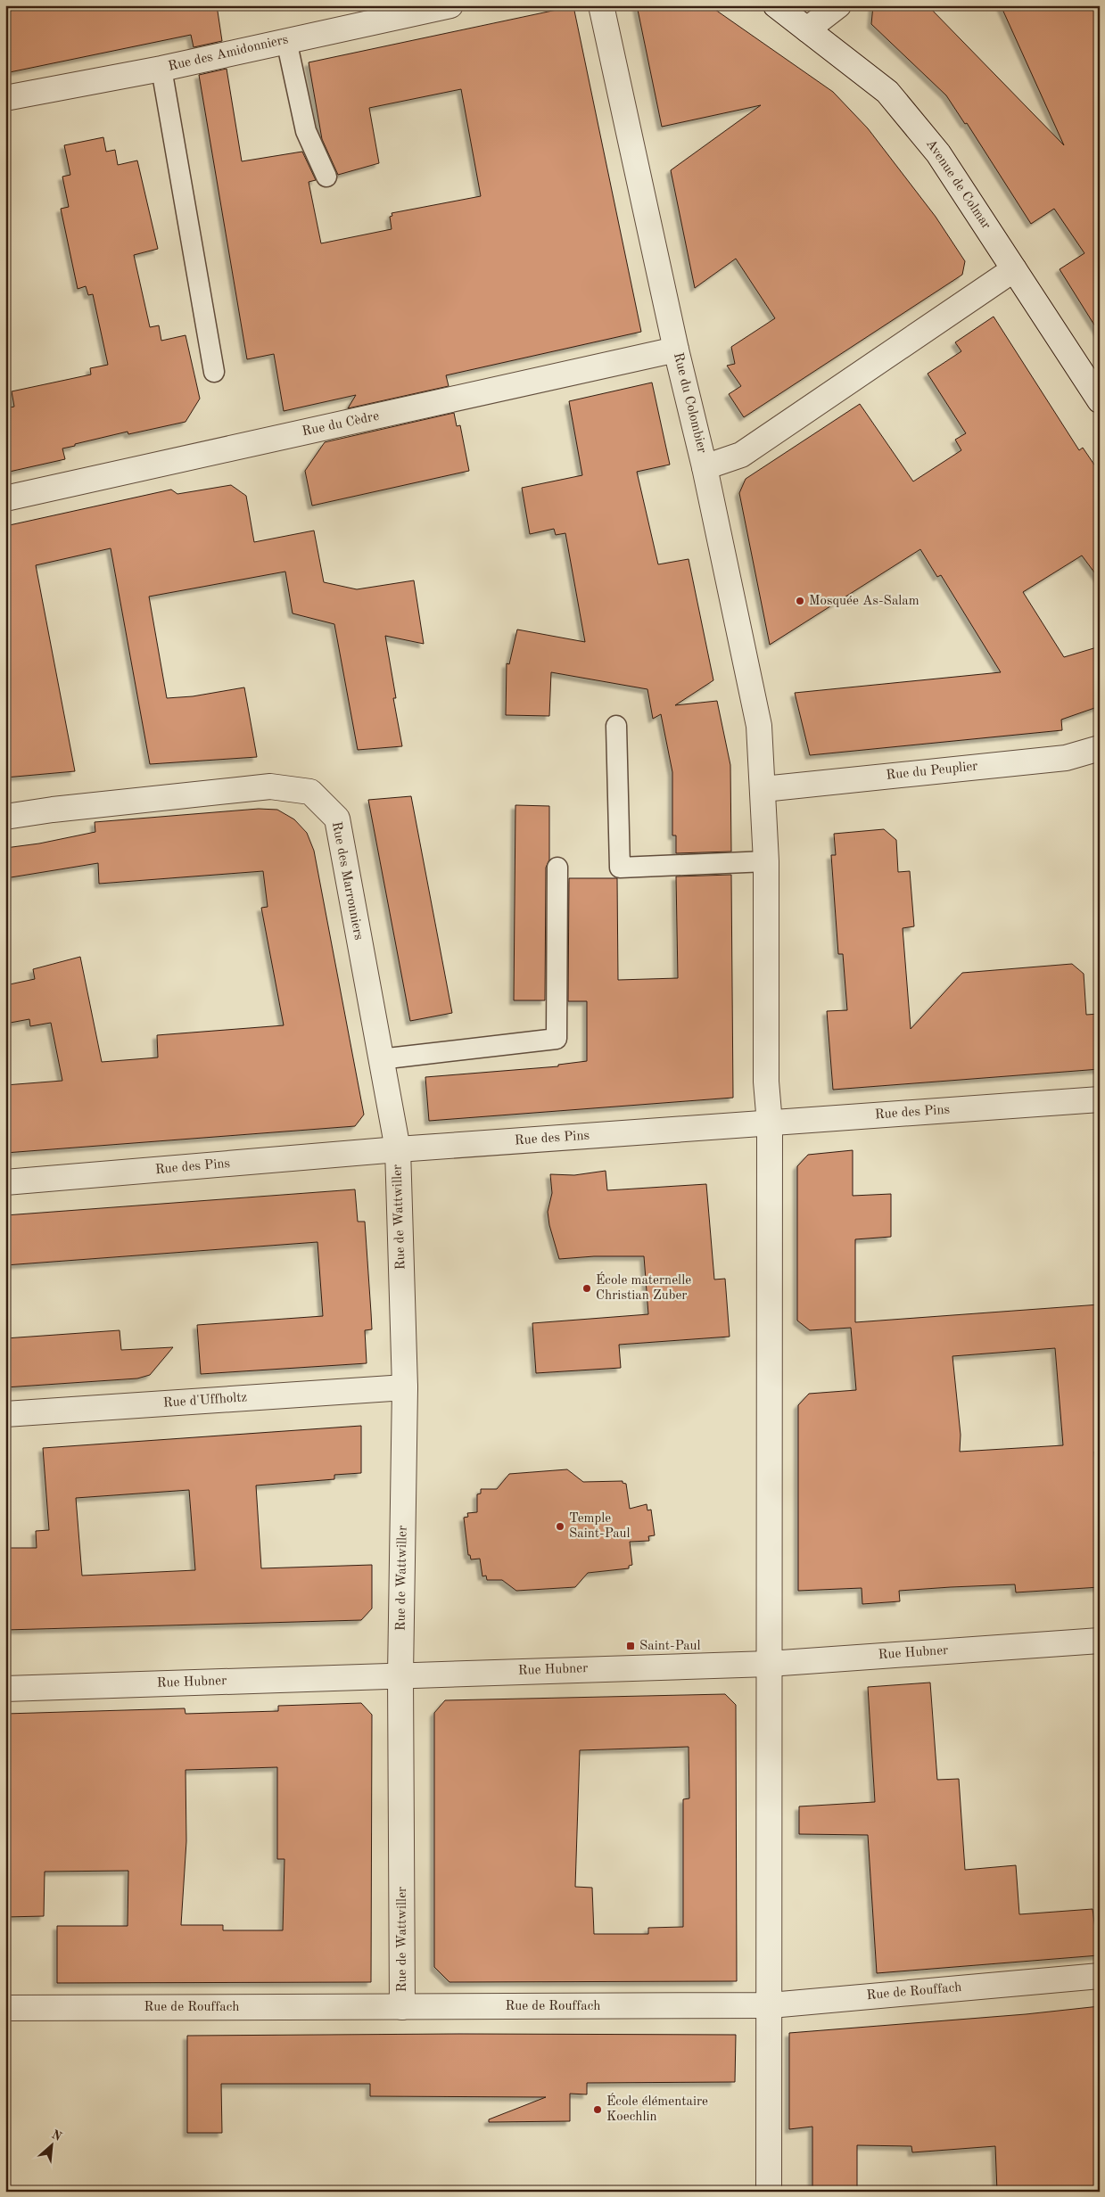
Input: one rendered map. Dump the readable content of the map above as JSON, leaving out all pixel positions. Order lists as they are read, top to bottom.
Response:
{
  "streets": {
    "street": [
      "Rue des Amidonniers",
      "Avenue de Colmar",
      "Rue du Colombier",
      "Rue du Cèdre",
      "Rue du Peuplier",
      "Rue des Marronniers",
      "Rue des Pins",
      "Rue de Wattwiller",
      "Rue d'Uffholtz",
      "Rue Hubner",
      "Rue de Rouffach"
    ]
  },
  "crossings": [
    ["Avenue de Colmar", "Rue du Colombier"],
    ["Rue du Colombier", "Rue du Cèdre"],
    ["Rue des Marronniers", "Rue des Pins"],
    ["Rue des Marronniers", "Rue de Wattwiller"],
    ["Rue des Pins", "Rue de Wattwiller"],
    ["Rue de Wattwiller", "Rue d'Uffholtz"],
    ["Rue de Wattwiller", "Rue Hubner"],
    ["Rue de Wattwiller", "Rue de Rouffach"]
  ],
  "places": {
    "other": [
      "Mosquée As-Salam",
      "École maternelle Christian Zuber",
      "Temple Saint-Paul",
      "École élémentaire Koechlin"
    ],
    "transit": ["Saint-Paul"]
  },
  "north": "top right"
}
